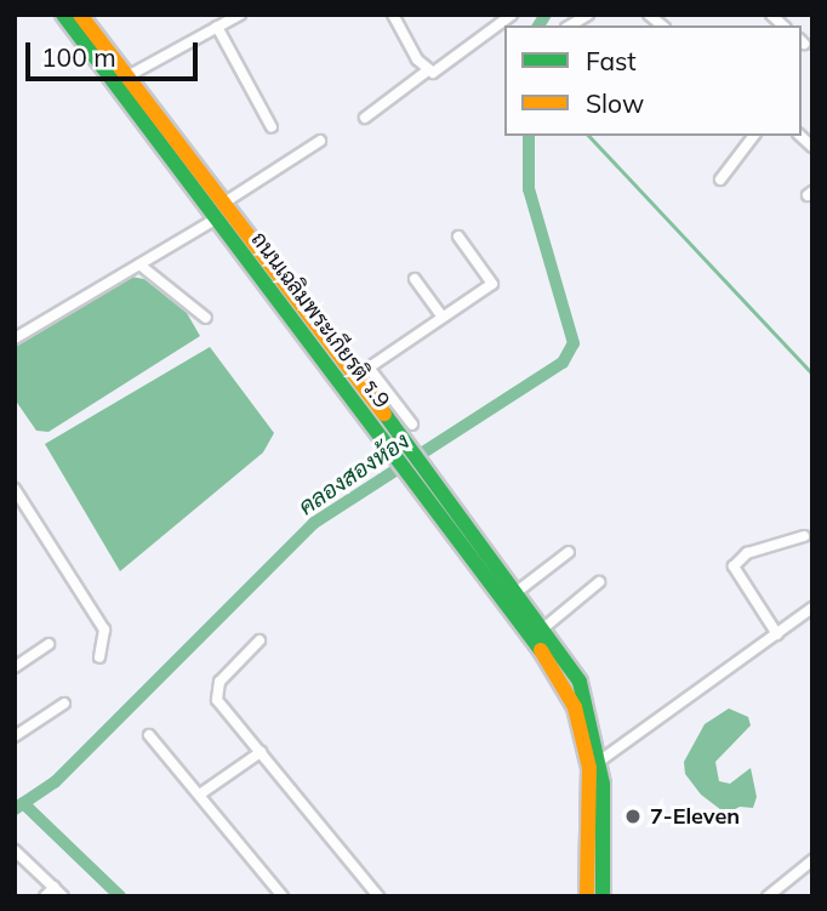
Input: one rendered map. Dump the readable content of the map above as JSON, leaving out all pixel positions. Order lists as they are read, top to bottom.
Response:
{
  "streets": {
    "main road": ["ถนนเฉลิมพระเกียรติ ร.9"]
  },
  "water": ["คลองสองห้อง"],
  "places": ["7-Eleven"],
  "legend": ["Fast", "Slow"],
  "scale_bar": "100 m"
}
